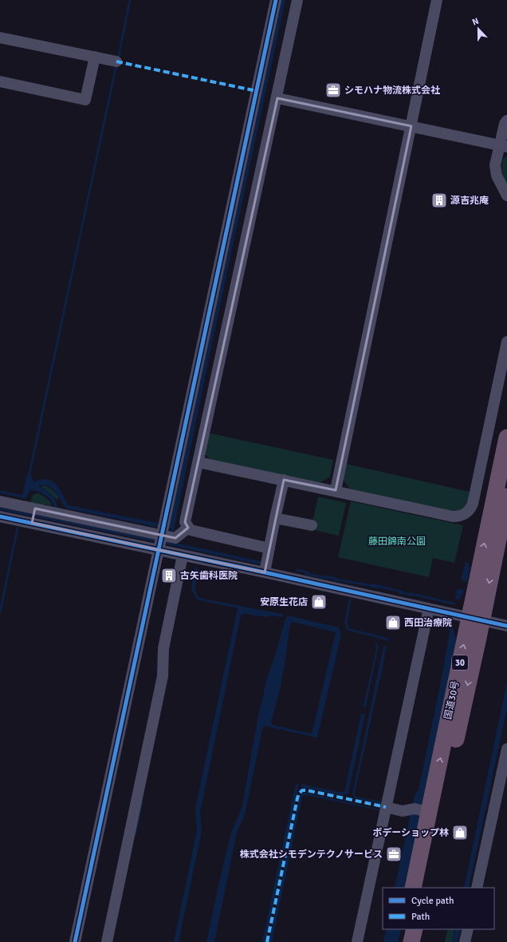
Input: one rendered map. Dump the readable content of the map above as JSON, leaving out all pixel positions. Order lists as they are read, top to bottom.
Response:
{
  "streets": {
    "highway": ["30", "国道30号"]
  },
  "parks": ["藤田錦南公園"],
  "places": {
    "office": ["シモハナ物流株式会社", "株式会社シモデンテクノサービス"],
    "building": ["源吉兆庵", "古矢歯科医院"],
    "shop": ["安原生花店", "西田治療院", "ボデーショップ林"]
  },
  "legend": ["Cycle path", "Path"],
  "north": "top"
}
